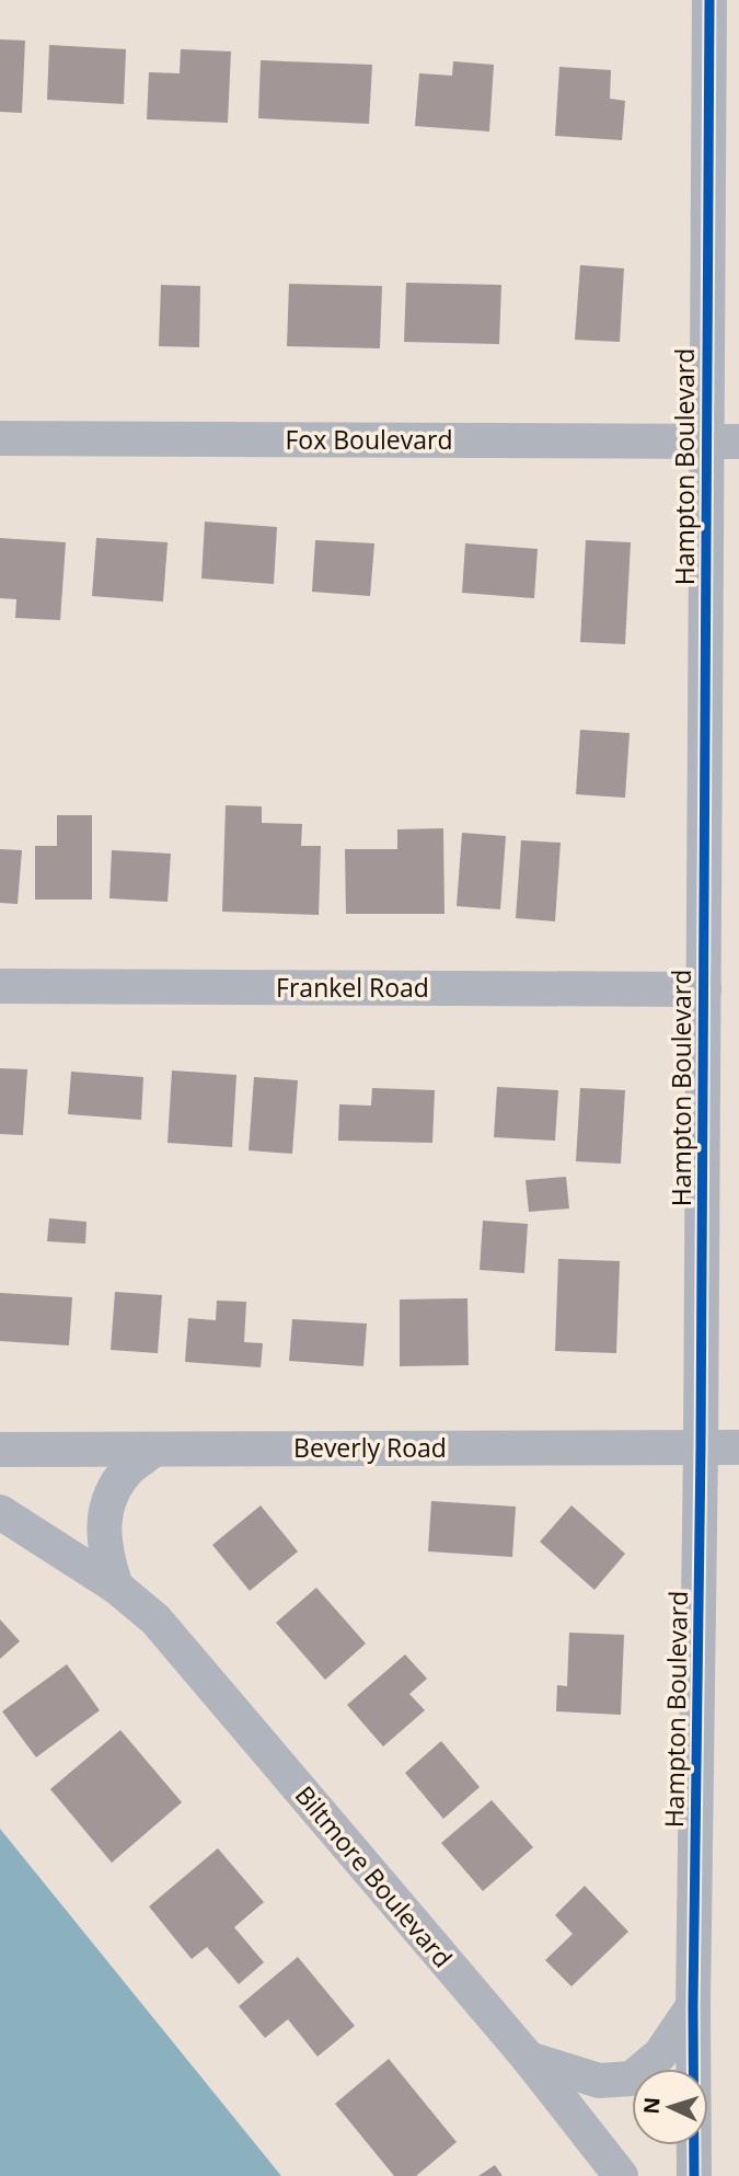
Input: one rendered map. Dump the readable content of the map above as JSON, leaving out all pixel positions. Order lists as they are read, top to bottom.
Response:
{
  "streets": {
    "street": [
      "Fox Boulevard",
      "Hampton Boulevard",
      "Frankel Road",
      "Beverly Road",
      "Biltmore Boulevard"
    ]
  },
  "crossings": [
    ["Fox Boulevard", "Hampton Boulevard"],
    ["Hampton Boulevard", "Frankel Road"],
    ["Hampton Boulevard", "Beverly Road"]
  ],
  "north": "left"
}
